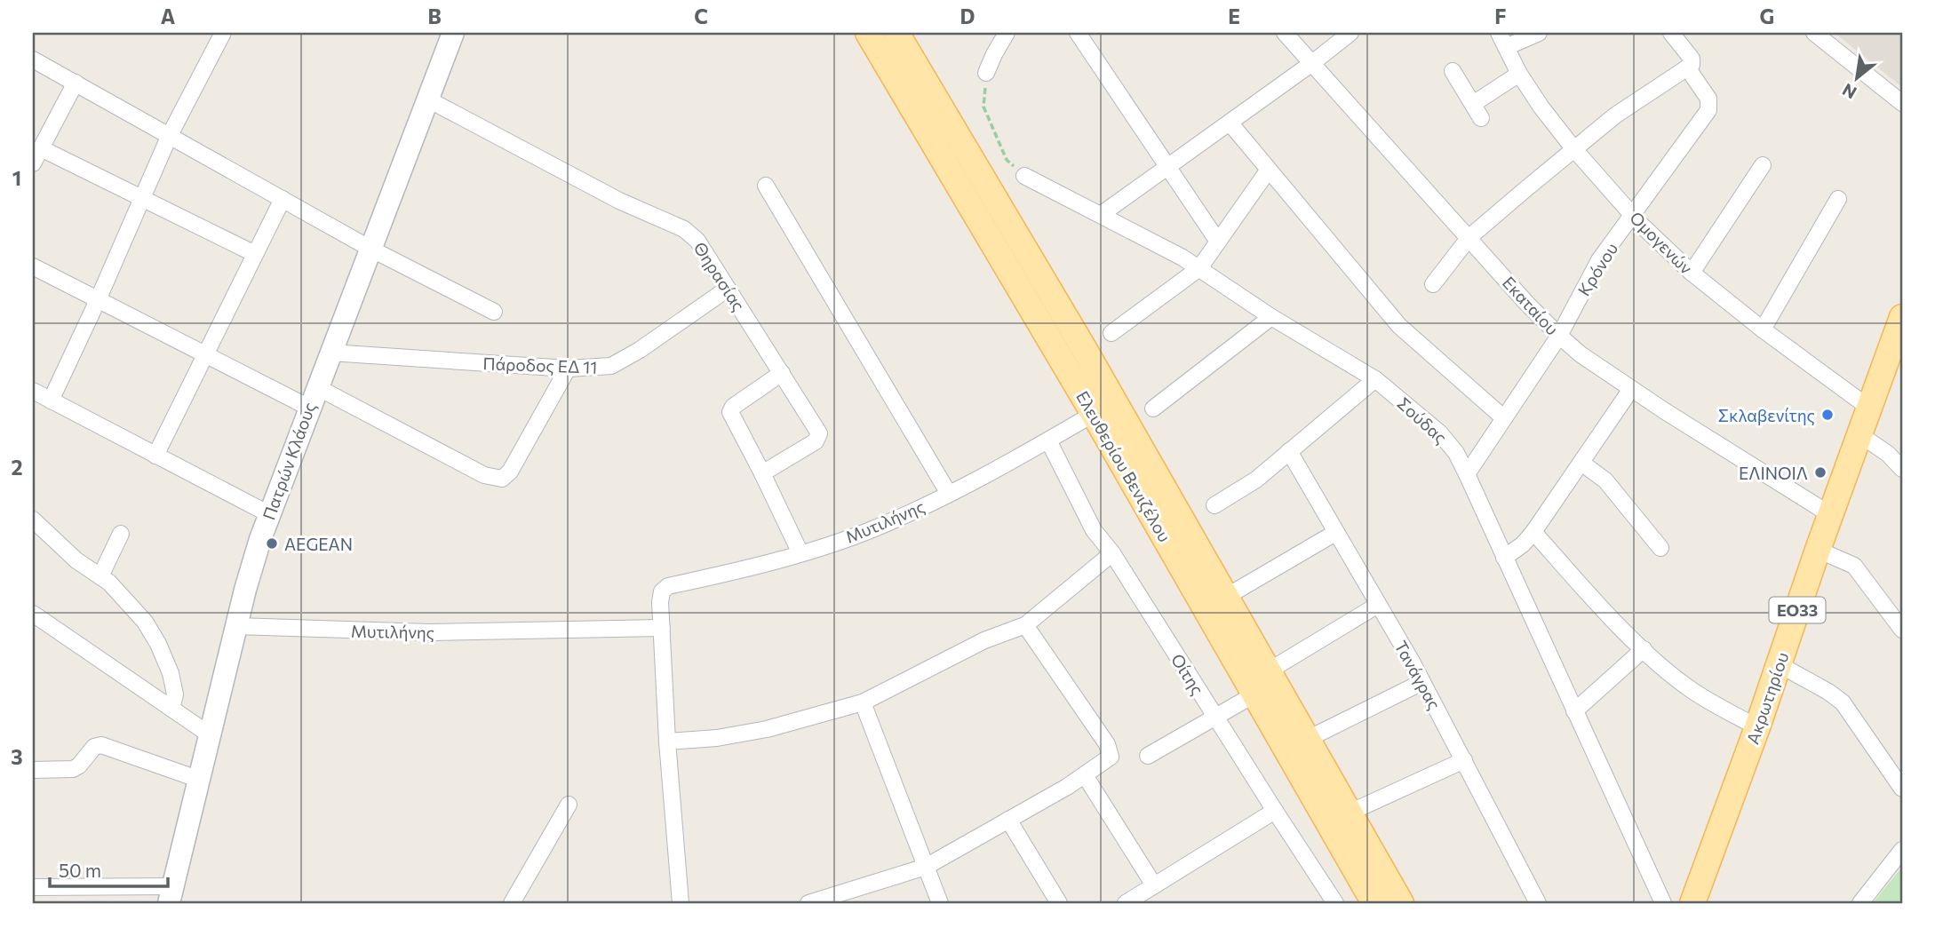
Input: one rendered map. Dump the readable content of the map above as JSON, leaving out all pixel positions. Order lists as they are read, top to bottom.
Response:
{
  "streets": {
    "main road": [
      "Πατρών Κλάους",
      "Ελευθερίου Βενιζέλου",
      "ΕΟ33",
      "Ακρωτηρίου"
    ],
    "street": [
      "Ομογενών",
      "Κρόνου",
      "Θηρασίας",
      "Εκαταίου",
      "Πάροδος ΕΔ 11",
      "Σούδας",
      "Μυτιλήνης",
      "Οίτης",
      "Τανάγρας"
    ]
  },
  "crossings": [
    ["Ομογενών", "Κρόνου"],
    ["Ομογενών", "Ακρωτηρίου"],
    ["Κρόνου", "Εκαταίου"],
    ["Κρόνου", "Σούδας"],
    ["Θηρασίας", "Πάροδος ΕΔ 11"],
    ["Θηρασίας", "Πατρών Κλάους"],
    ["Εκαταίου", "Ακρωτηρίου"],
    ["Πάροδος ΕΔ 11", "Πατρών Κλάους"],
    ["Πατρών Κλάους", "Μυτιλήνης"],
    ["Ελευθερίου Βενιζέλου", "Μυτιλήνης"],
    ["Μυτιλήνης", "Οίτης"]
  ],
  "places": ["Σκλαβενίτης", "ΕΛΙΝΟΙΛ", "AEGEAN"],
  "scale_bar": "50 m",
  "north": "bottom left",
  "grid": {
    "columns": [
      "A",
      "B",
      "C",
      "D",
      "E",
      "F",
      "G"
    ],
    "rows": ["1", "2", "3"]
  }
}
